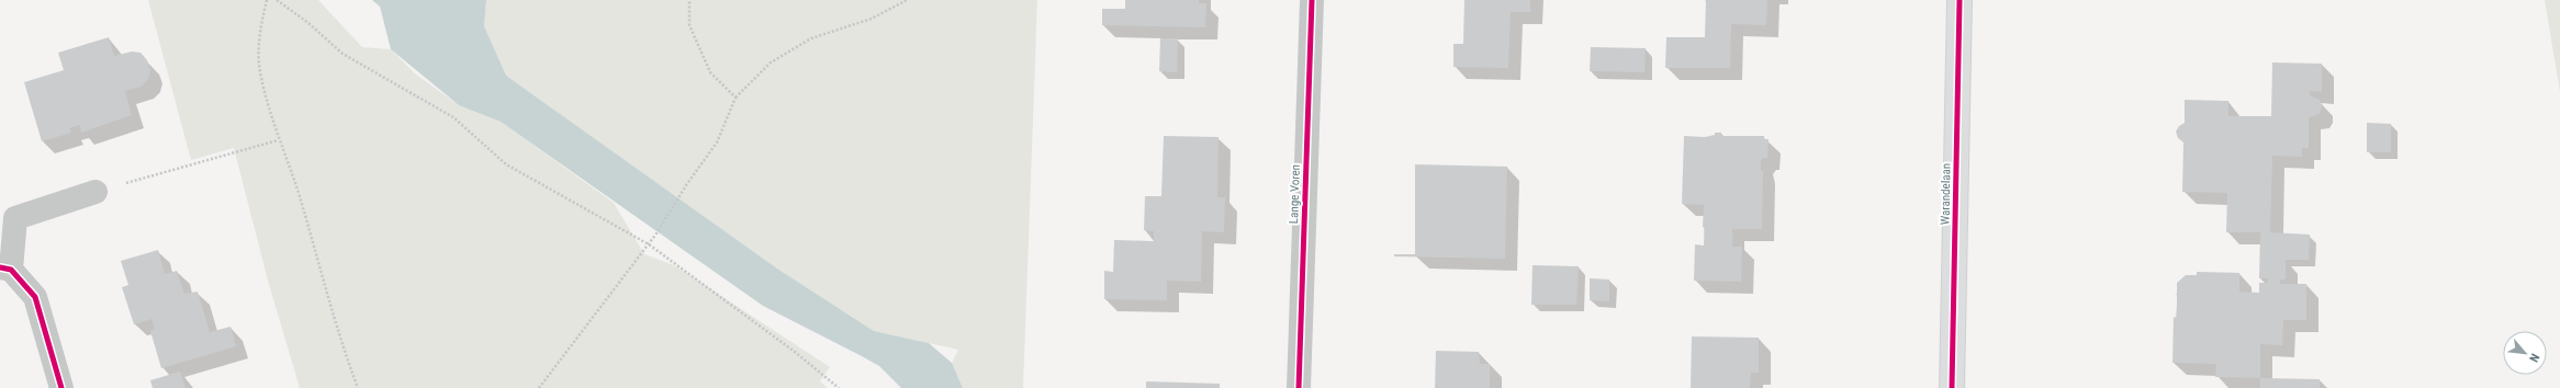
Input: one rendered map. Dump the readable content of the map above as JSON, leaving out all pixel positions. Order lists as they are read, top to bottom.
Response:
{
  "streets": {
    "street": ["Lange Voren", "Warandelaan"]
  },
  "north": "bottom right"
}
